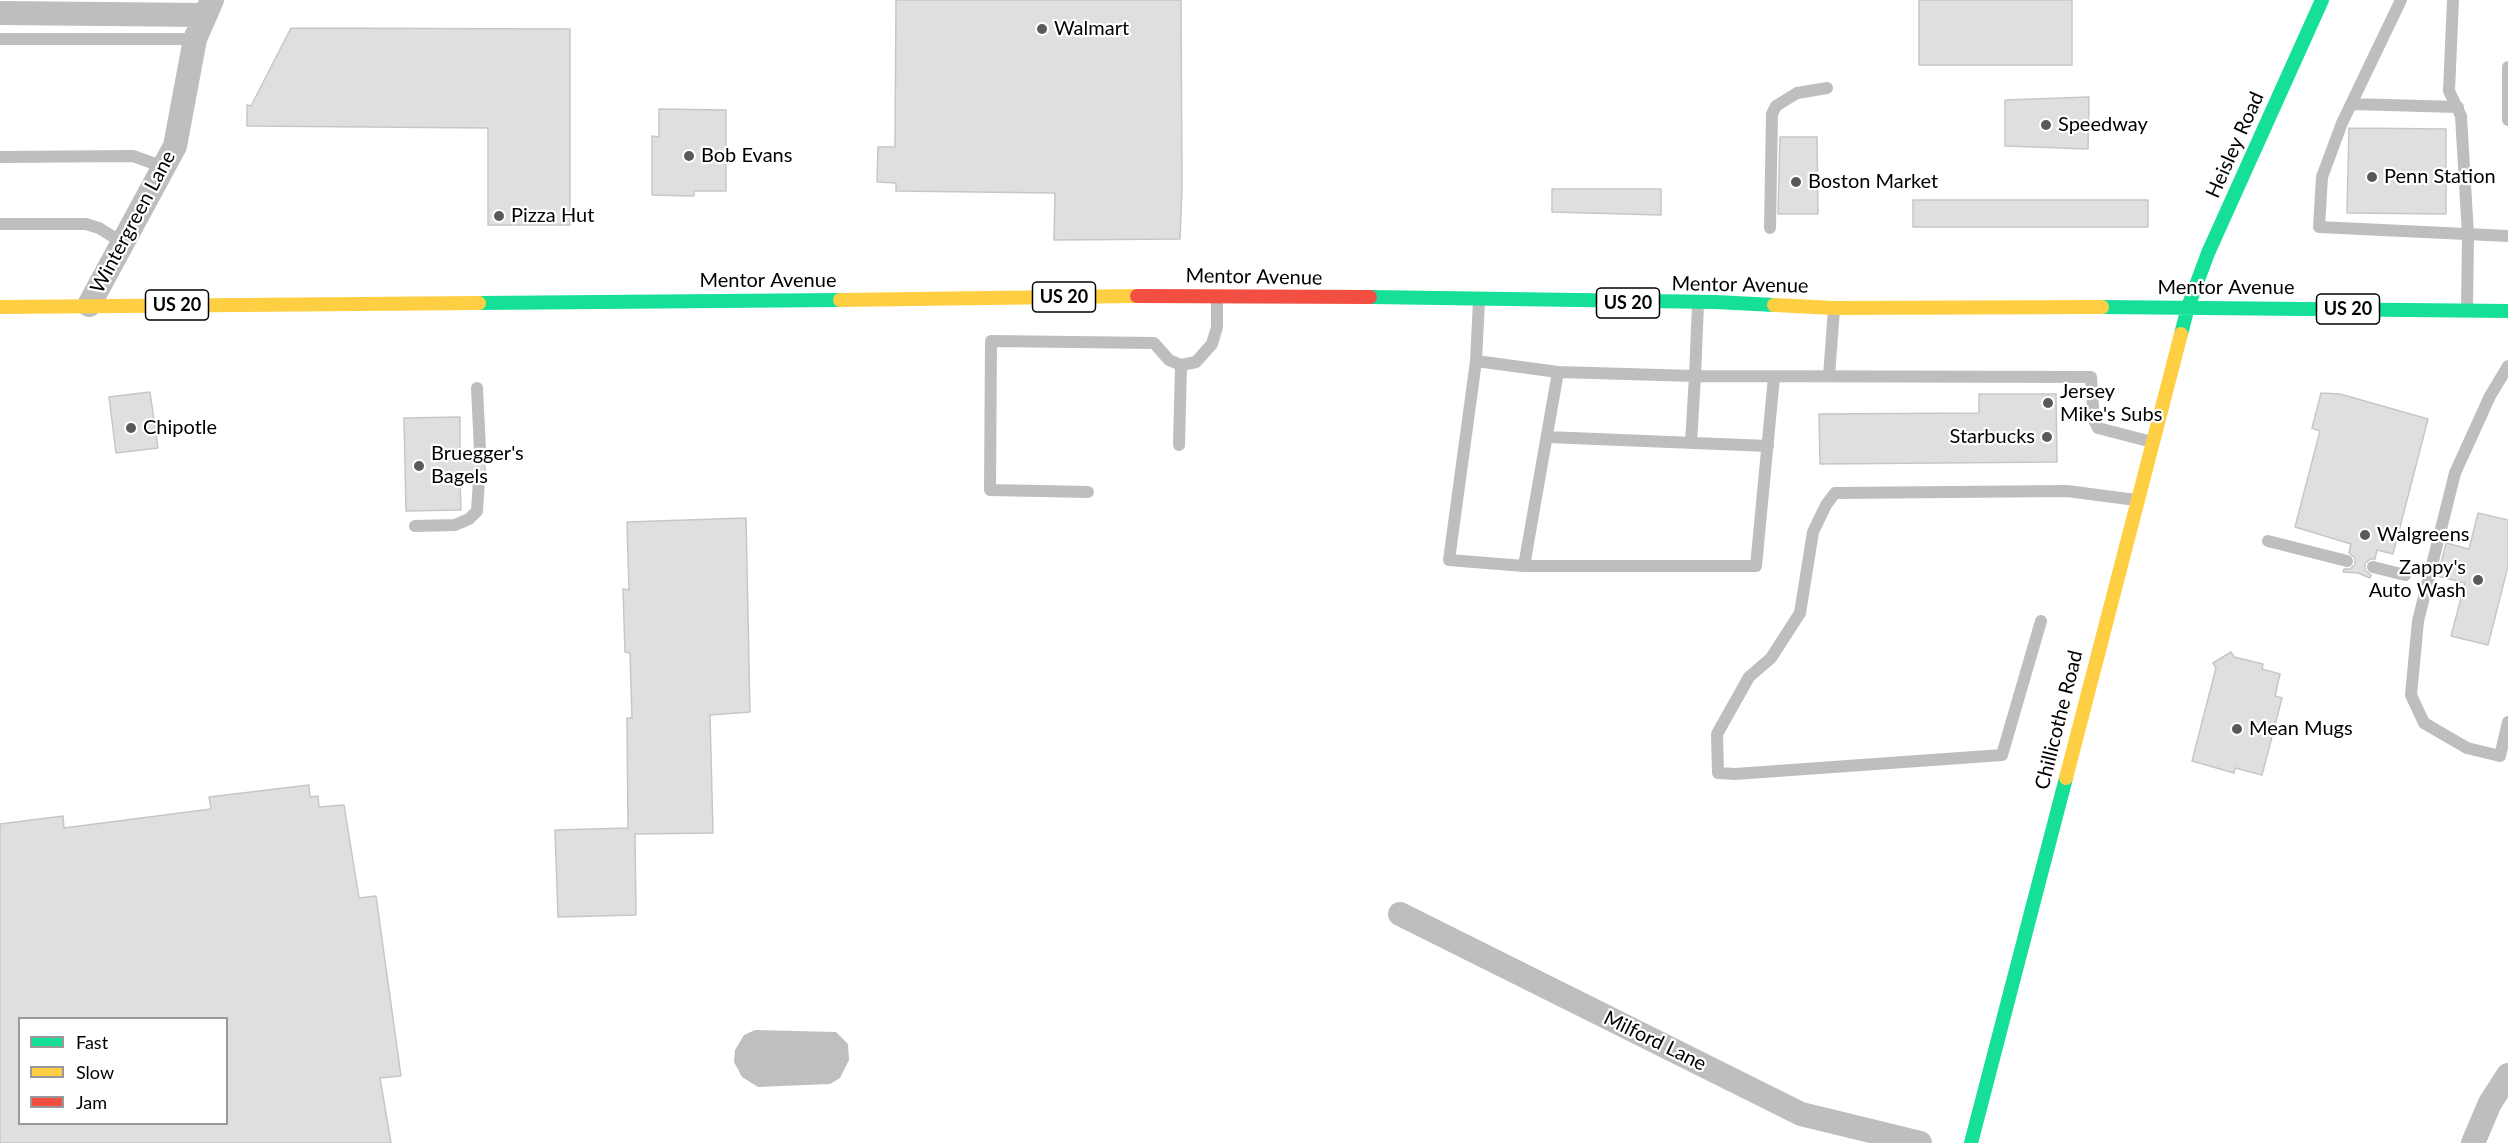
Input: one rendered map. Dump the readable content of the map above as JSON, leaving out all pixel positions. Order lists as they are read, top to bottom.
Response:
{
  "streets": {
    "main road": [
      "Heisley Road",
      "Mentor Avenue",
      "US 20",
      "Chillicothe Road"
    ],
    "street": ["Wintergreen Lane", "Milford Lane"]
  },
  "crossings": [
    ["Heisley Road", "Mentor Avenue"],
    ["Heisley Road", "Chillicothe Road"],
    ["Wintergreen Lane", "Mentor Avenue"],
    ["Mentor Avenue", "Chillicothe Road"]
  ],
  "places": [
    "Walmart",
    "Speedway",
    "Bob Evans",
    "Penn Station",
    "Boston Market",
    "Pizza Hut",
    "Jersey Mike's Subs",
    "Chipotle",
    "Starbucks",
    "Bruegger's Bagels",
    "Walgreens",
    "Zappy's Auto Wash",
    "Mean Mugs"
  ],
  "legend": ["Fast", "Slow", "Jam"]
}
